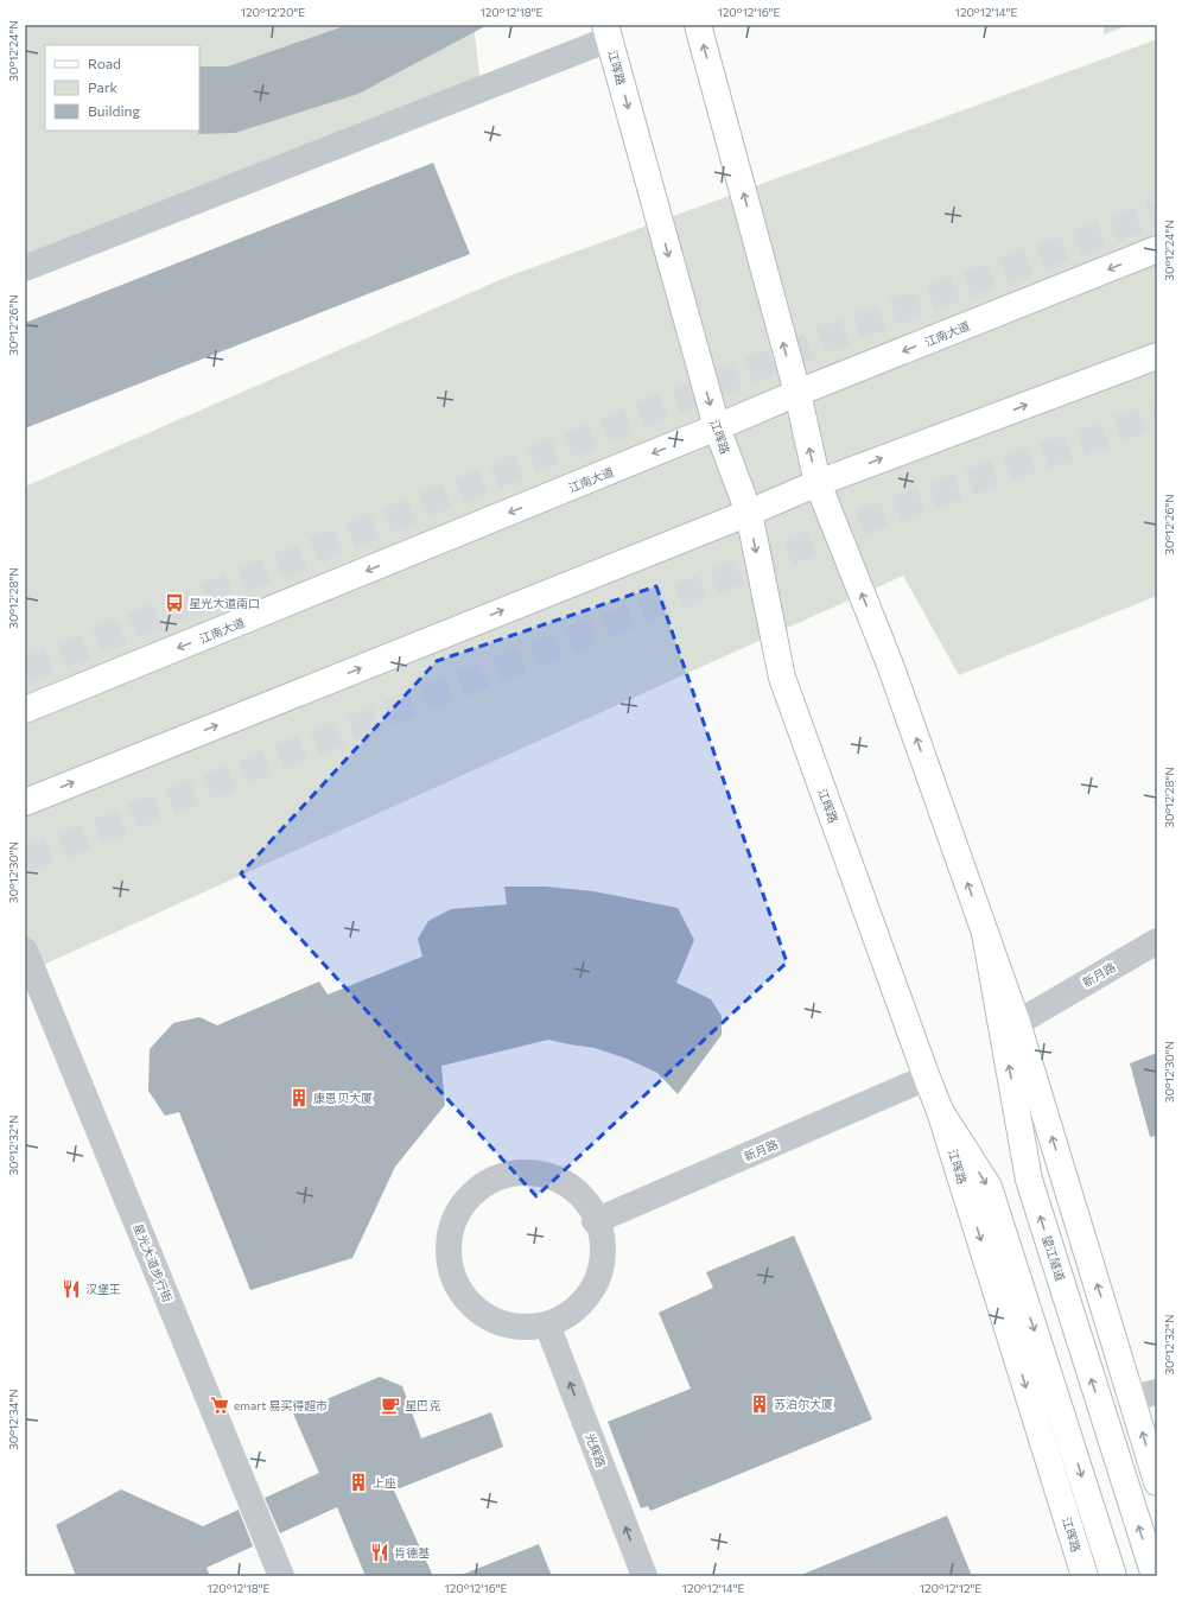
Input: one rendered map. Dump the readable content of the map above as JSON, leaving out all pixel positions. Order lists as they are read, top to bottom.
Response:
{
  "streets": {
    "main road": ["江晖路", "江南大道", "望江隧道"],
    "street": ["新月路", "星光大道步行街", "光辉路"]
  },
  "crossings": [
    ["江晖路", "江南大道"],
    ["江晖路", "新月路"],
    ["新月路", "光辉路"]
  ],
  "one_way": ["光辉路"],
  "places": {
    "bus stop": ["星光大道南口"],
    "building": ["康恩贝大厦", "苏泊尔大厦", "上座"],
    "restaurant": ["汉堡王", "肯德基"],
    "supermarket": ["emart 易买得超市"],
    "cafe": ["星巴克"]
  },
  "legend": ["Road", "Park", "Building"],
  "coordinates": [
    "120°12'20\"E",
    "120°12'18\"E",
    "120°12'16\"E",
    "120°12'14\"E",
    "30°12'24\"N",
    "30°12'26\"N",
    "30°12'28\"N",
    "30°12'30\"N",
    "30°12'32\"N",
    "30°12'34\"N",
    "120°12'12\"E"
  ]
}
